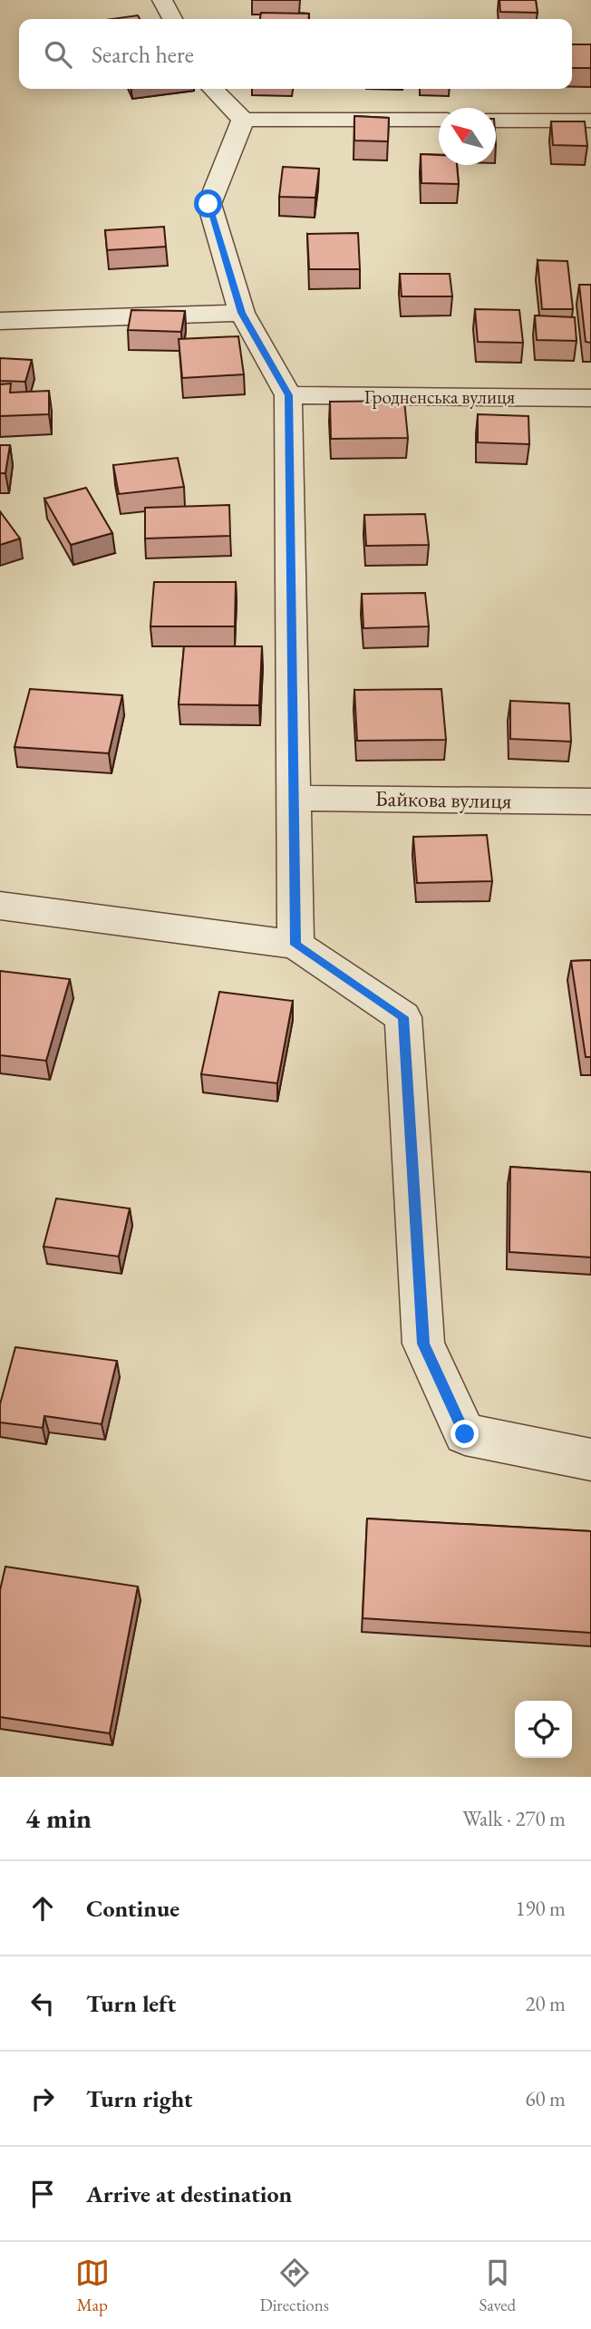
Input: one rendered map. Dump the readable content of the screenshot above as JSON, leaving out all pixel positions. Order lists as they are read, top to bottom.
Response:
{
  "streets": {
    "street": ["Гродненська вулиця", "Байкова вулиця"]
  },
  "north": "top left",
  "page": {
    "search": "Search here",
    "heading": ["4 min", "Walk · 270 m"],
    "list": [
      ["Continue", "190 m"],
      ["Turn left", "20 m"],
      ["Turn right", "60 m"],
      "Arrive at destination"
    ],
    "nav": ["Map", "Directions", "Saved"]
  }
}
